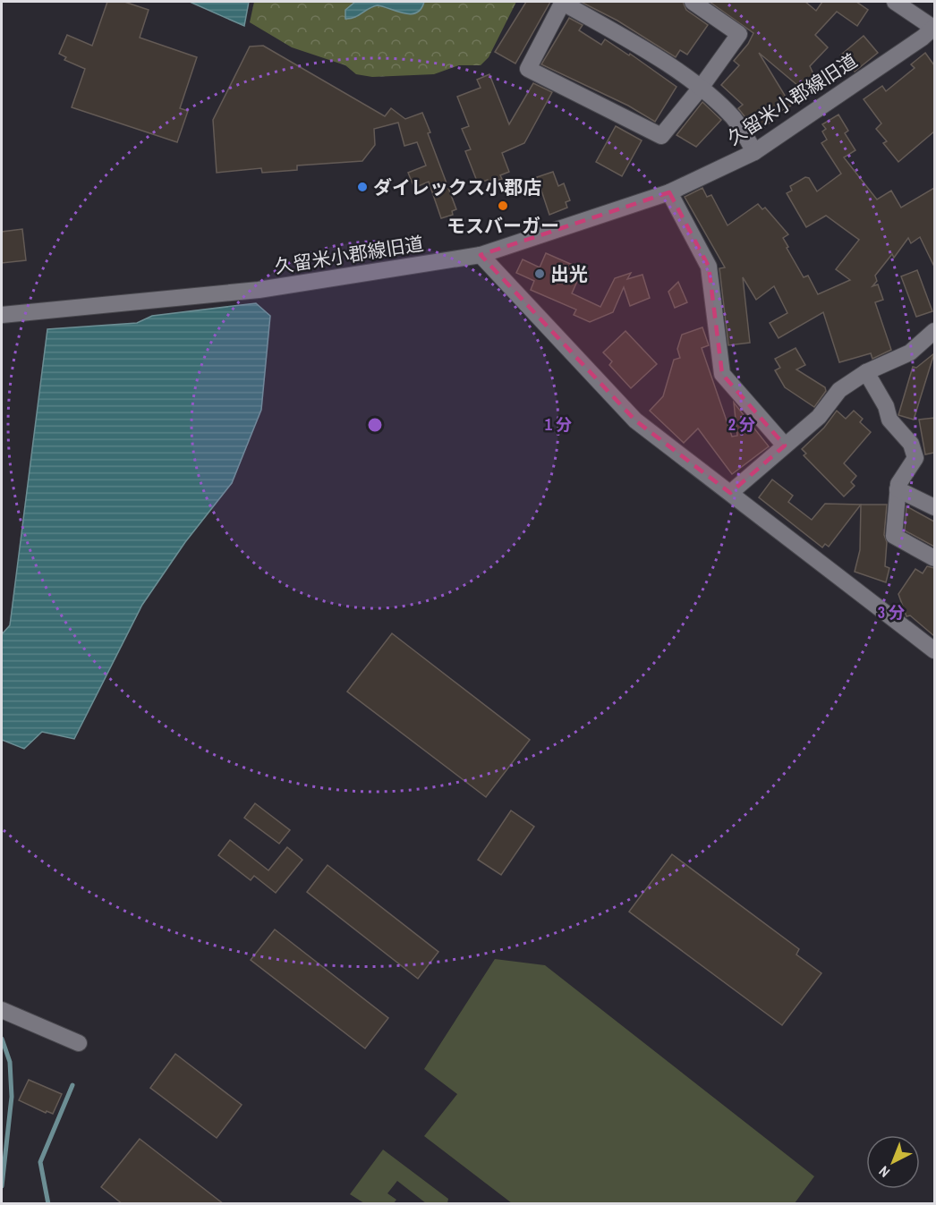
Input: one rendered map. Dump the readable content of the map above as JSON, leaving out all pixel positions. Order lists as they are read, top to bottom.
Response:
{
  "streets": {
    "street": ["久留米小郡線旧道"]
  },
  "places": ["ダイレックス小郡店", "モスバーガー", "出光"],
  "north": "bottom left",
  "rings": ["1 分", "2 分", "3 分"]
}
